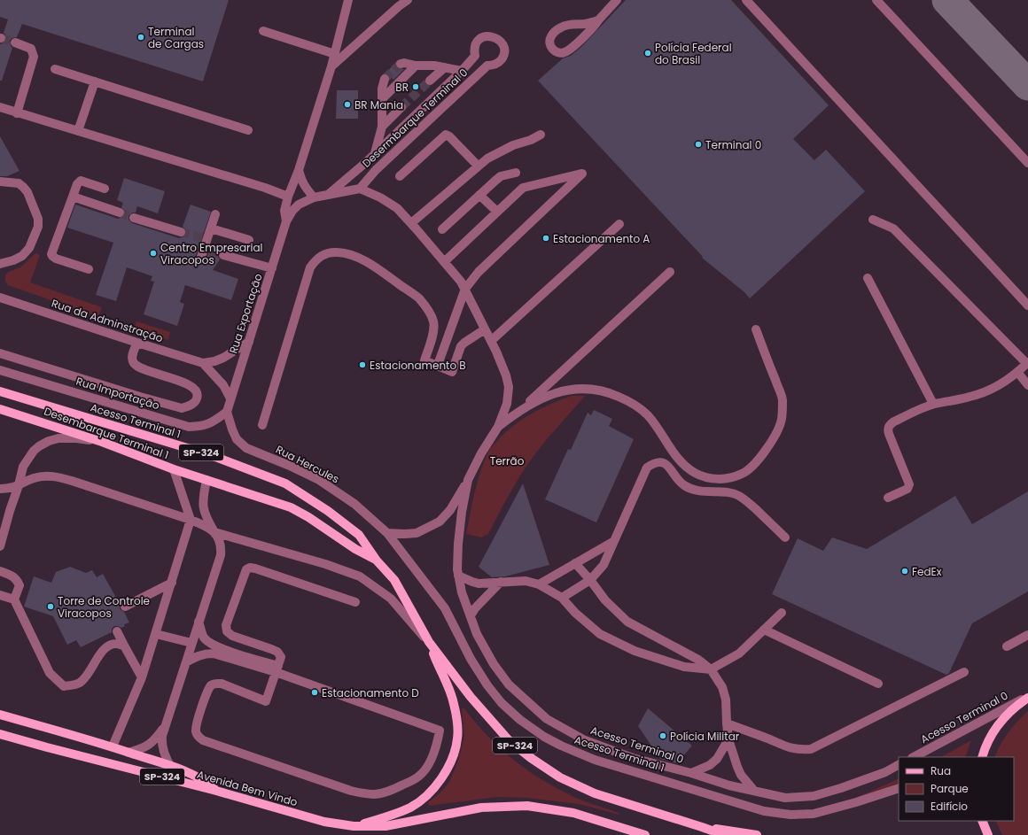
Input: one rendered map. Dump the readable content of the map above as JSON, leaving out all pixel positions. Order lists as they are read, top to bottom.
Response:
{
  "streets": {
    "main road": [
      "Acesso Terminal 1",
      "Desembarque Terminal 1",
      "SP-324",
      "Avenida Bem Vindo"
    ],
    "street": [
      "Desermbarque Terminal 0",
      "Rua Exportação",
      "Rua da Adminstração",
      "Rua Importação",
      "Rua Hercules",
      "Acesso Terminal 0"
    ]
  },
  "crossings": [
    ["Rua Exportação", "Rua Importação"],
    ["Rua Exportação", "Rua Hercules"],
    ["Rua Importação", "Rua Hercules"],
    ["Acesso Terminal 1", "Desembarque Terminal 1"],
    ["Acesso Terminal 1", "SP-324"],
    ["Acesso Terminal 1", "Rua Hercules"],
    ["SP-324", "Avenida Bem Vindo"]
  ],
  "parks": ["Terrão"],
  "places": [
    "Terminal de Cargas",
    "Polícia Federal do Brasil",
    "BR",
    "BR Mania",
    "Terminal 0",
    "Estacionamento A",
    "Centro Empresarial Viracopos",
    "Estacionamento B",
    "FedEx",
    "Torre de Controle Viracopos",
    "Estacionamento D",
    "Polícia Militar"
  ],
  "legend": ["Rua", "Parque", "Edifício"]
}
